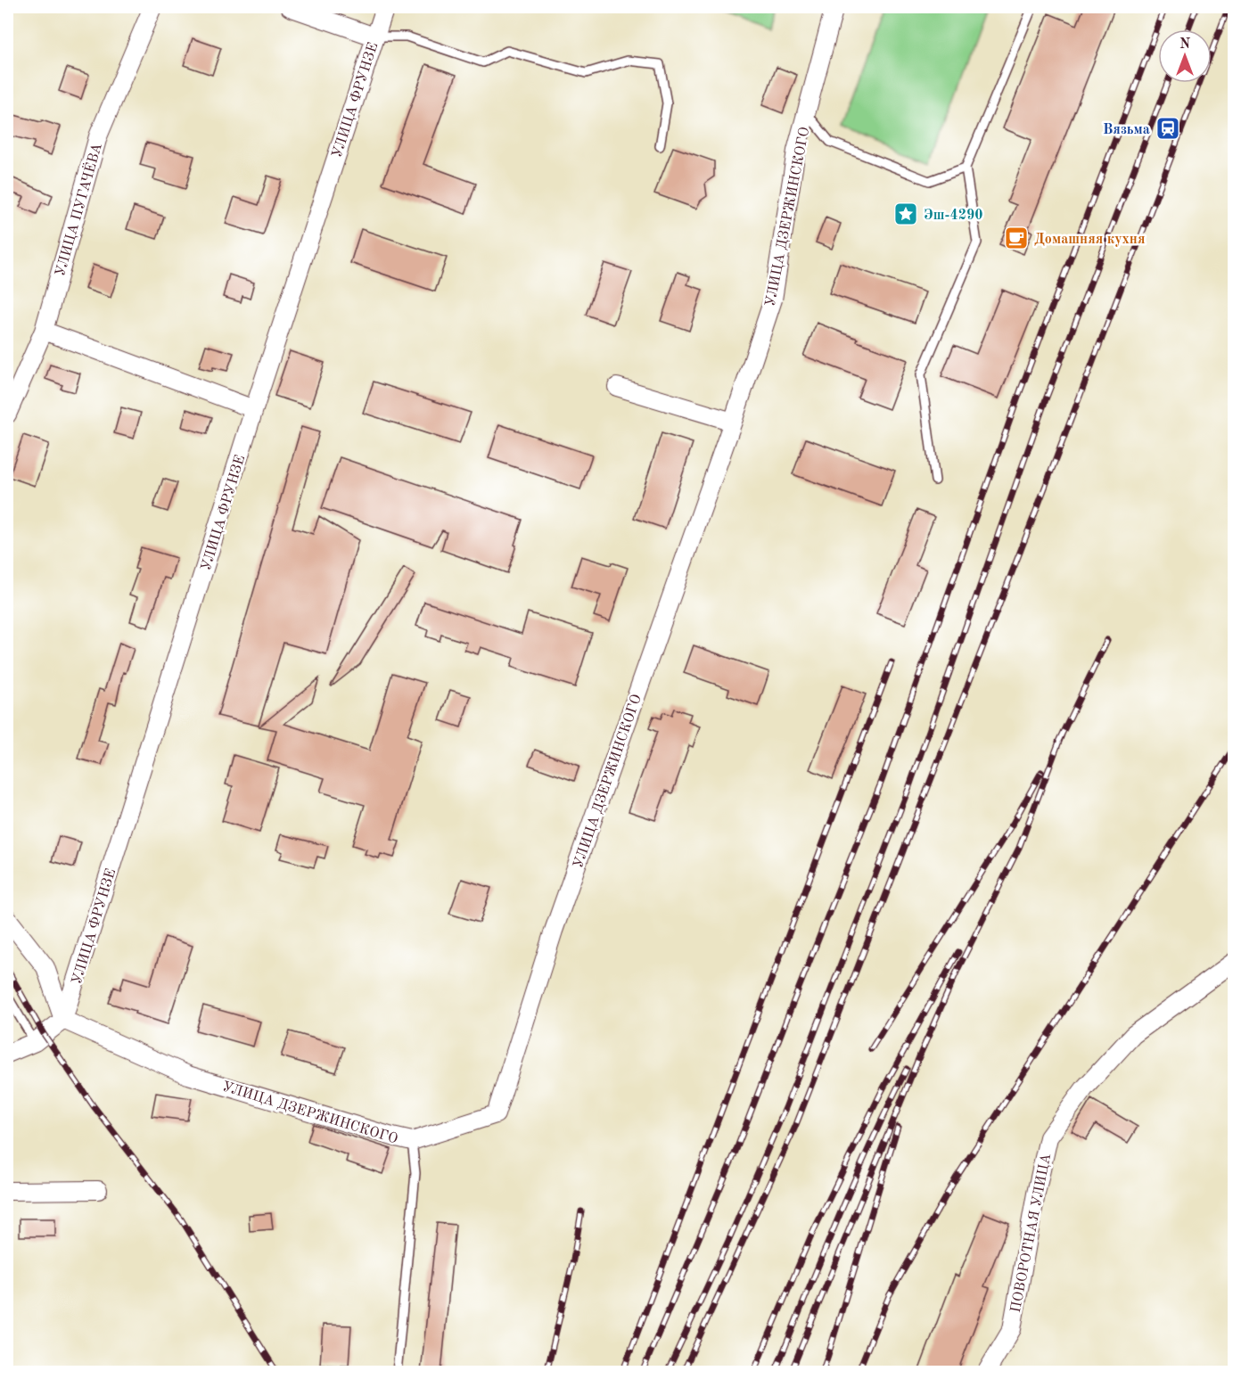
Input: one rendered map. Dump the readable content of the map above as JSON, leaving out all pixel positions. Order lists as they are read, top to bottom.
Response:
{
  "streets": {
    "street": [
      "УЛИЦА ФРУНЗЕ",
      "УЛИЦА ПУГАЧЁВА",
      "УЛИЦА ДЗЕРЖИНСКОГО",
      "ПОВОРОТНАЯ УЛИЦА"
    ]
  },
  "crossings": [
    ["УЛИЦА ФРУНЗЕ", "УЛИЦА ДЗЕРЖИНСКОГО"]
  ],
  "places": {
    "station": ["Вязьма"],
    "place": ["Эш-4290"],
    "cafe": ["Домашняя кухня"]
  },
  "north": "top"
}
